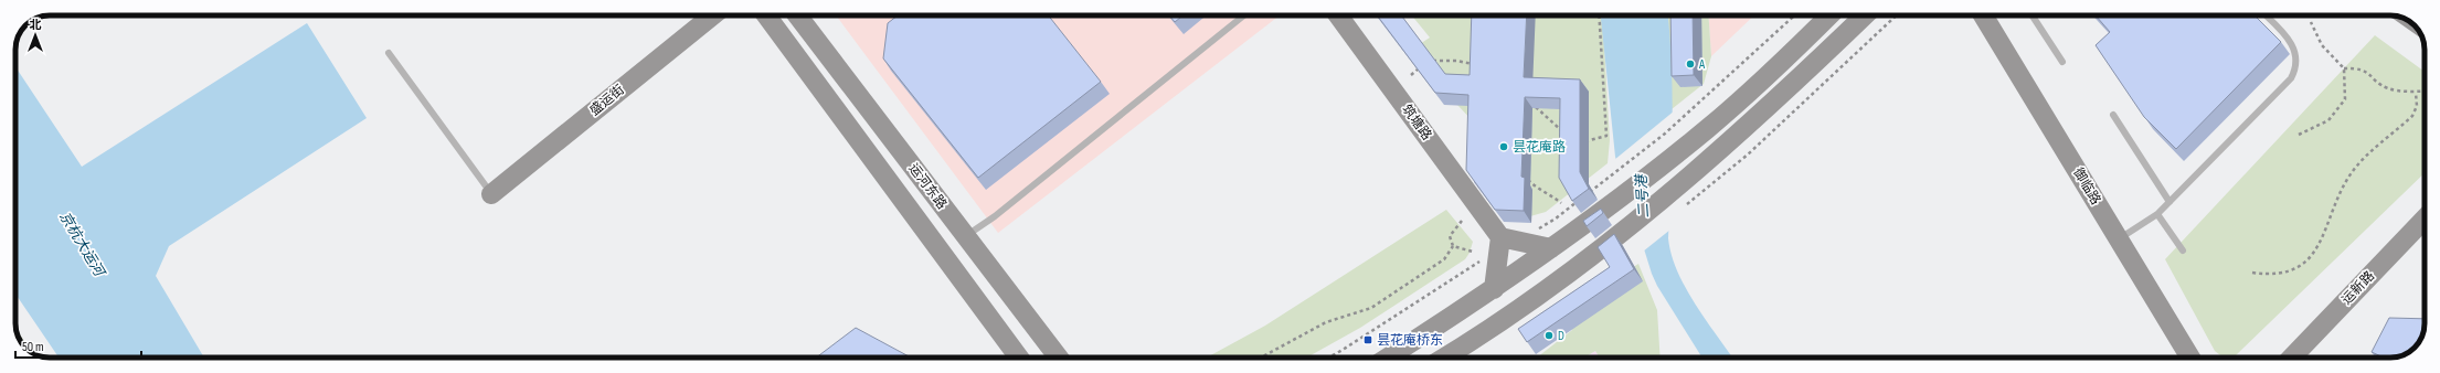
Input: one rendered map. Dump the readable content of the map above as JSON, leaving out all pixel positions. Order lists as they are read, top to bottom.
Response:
{
  "streets": {
    "main road": [
      "盛运街",
      "筑塘路",
      "运河东路",
      "御临路",
      "运新路"
    ]
  },
  "water": ["二号港", "京杭大运河"],
  "places": {
    "other": ["A", "昙花庵路", "D"],
    "transit": ["昙花庵桥东"]
  },
  "scale_bar": "50 m",
  "north": "top"
}
